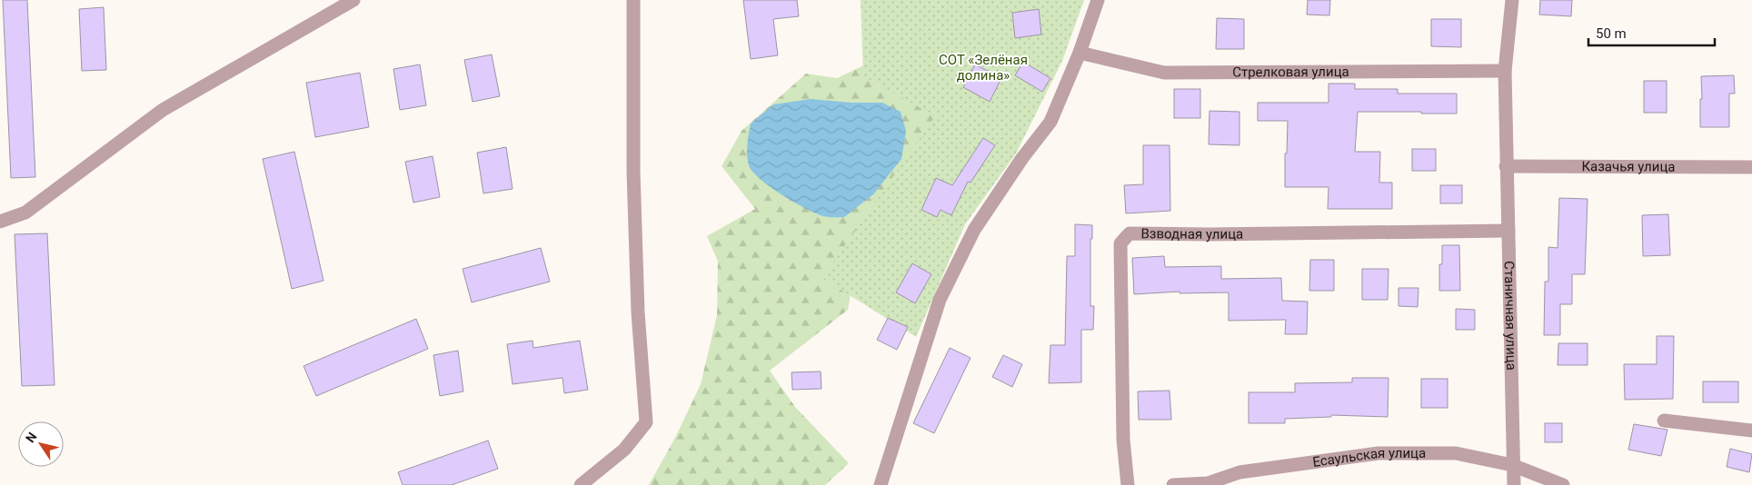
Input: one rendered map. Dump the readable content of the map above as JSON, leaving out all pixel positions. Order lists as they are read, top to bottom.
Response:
{
  "streets": {
    "street": [
      "Стрелковая улица",
      "Казачья улица",
      "Взводная улица",
      "Станичная улица",
      "Есаульская улица"
    ]
  },
  "crossings": [
    ["Стрелковая улица", "Станичная улица"],
    ["Казачья улица", "Станичная улица"],
    ["Взводная улица", "Станичная улица"],
    ["Станичная улица", "Есаульская улица"]
  ],
  "parks": ["СОТ «Зелёная долина»"],
  "scale_bar": "50 m",
  "north": "top left"
}
